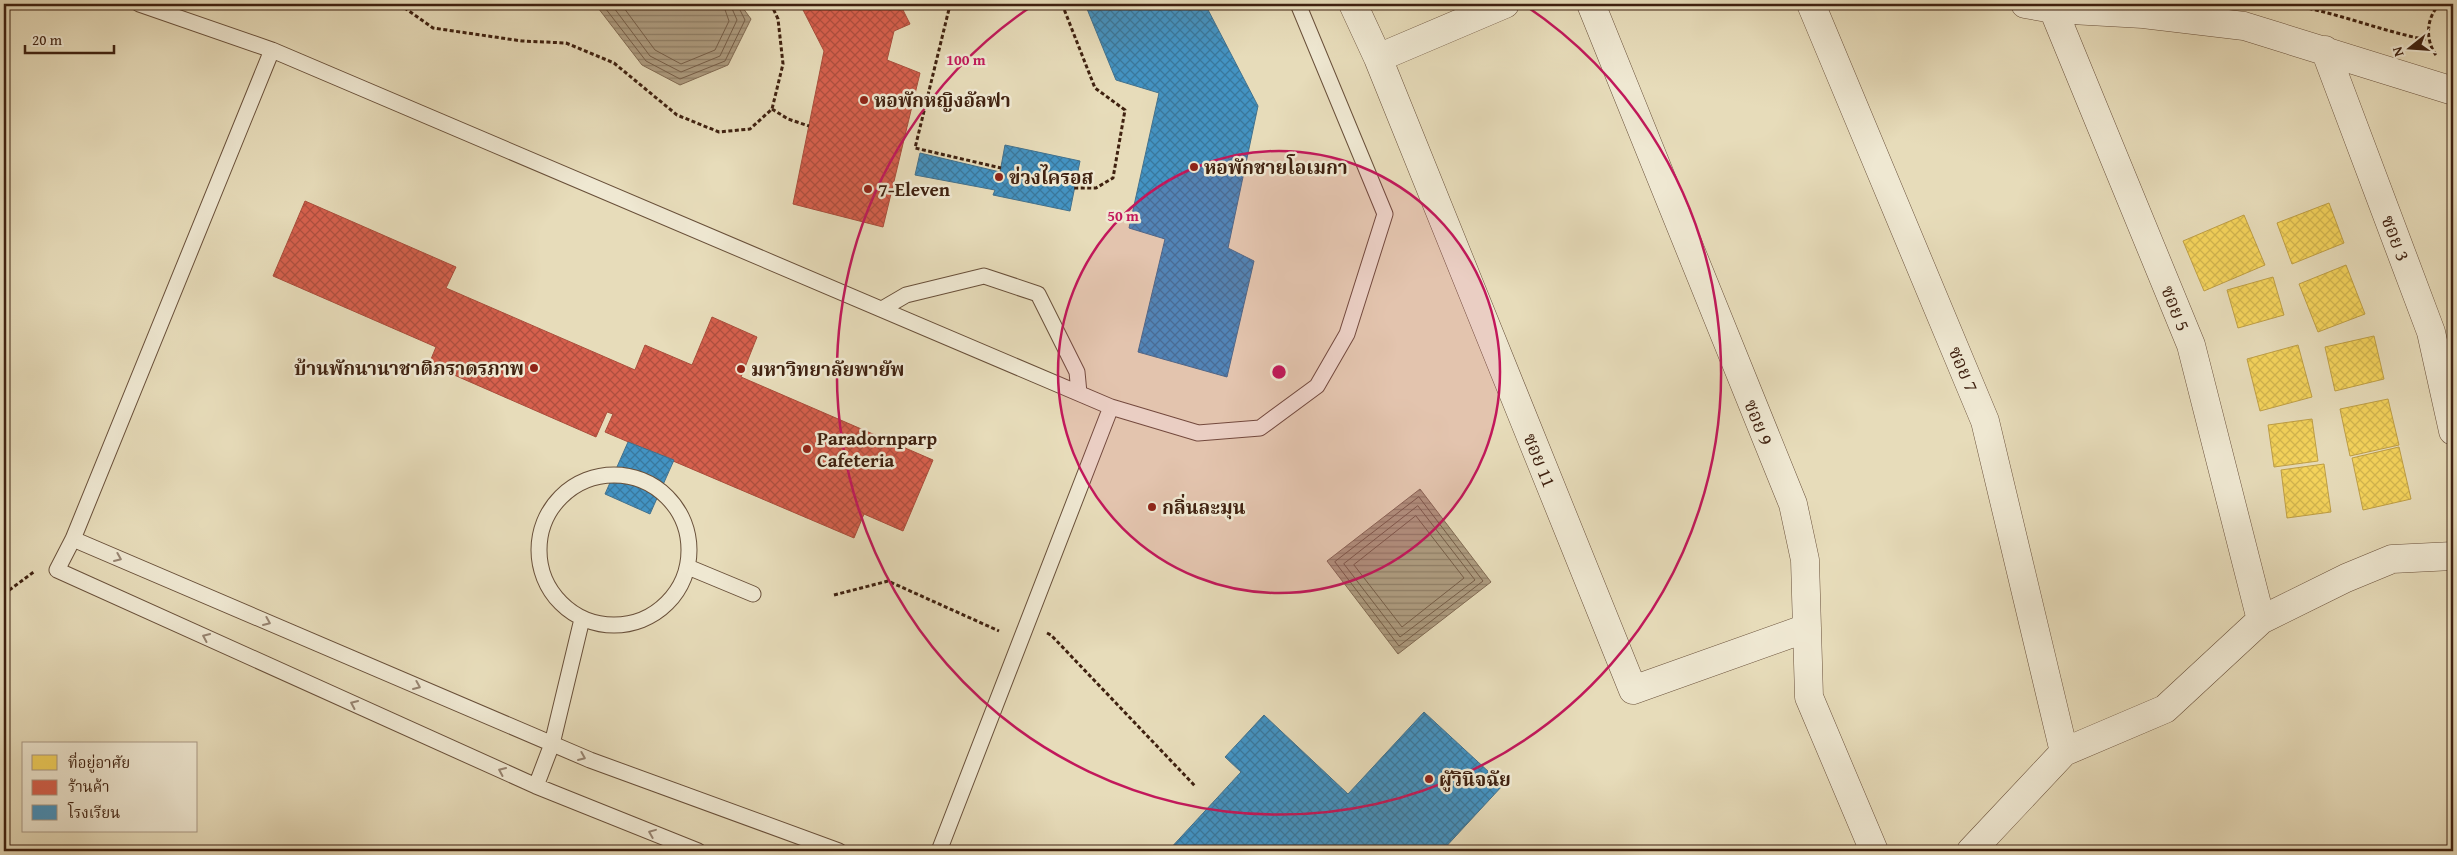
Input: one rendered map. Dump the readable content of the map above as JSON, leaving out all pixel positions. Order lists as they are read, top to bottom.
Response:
{
  "streets": {
    "street": [
      "ซอย 3",
      "ซอย 5",
      "ซอย 7",
      "ซอย 9",
      "ซอย 11"
    ]
  },
  "crossings": [
    ["ซอย 9", "ซอย 11"]
  ],
  "places": [
    "หอพักหญิงอัลฟา",
    "หอพักชายโอเมกา",
    "ข่วงไครอส",
    "7-Eleven",
    "บ้านพักนานาชาติภราดรภาพ",
    "มหาวิทยาลัยพายัพ",
    "Paradornparp Cafeteria",
    "กลิ่นละมุน",
    "ผัูวินิจฉัย"
  ],
  "legend": ["ที่อยู่อาศัย", "ร้านค้า", "โรงเรียน"],
  "scale_bar": "20 m",
  "north": "left",
  "rings": ["100 m", "50 m"]
}
